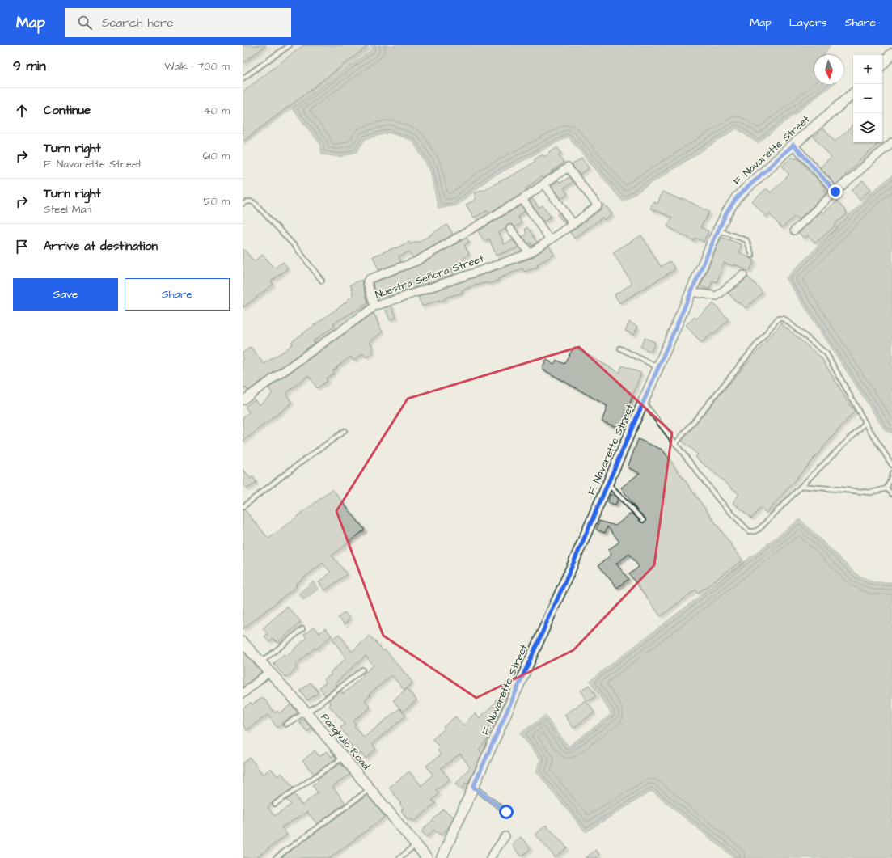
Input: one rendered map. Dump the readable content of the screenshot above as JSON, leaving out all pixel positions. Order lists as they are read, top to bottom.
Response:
{
  "streets": {
    "main road": ["F. Navarette Street", "Panghulo Road"],
    "street": ["Nuestra Señora Street"]
  },
  "north": "bottom",
  "page": {
    "header": "Map",
    "search": "Search here",
    "nav": ["Map", "Layers", "Share"],
    "heading": ["9 min", "Walk · 700 m"],
    "map_buttons": ["+", "−"],
    "list": [
      ["Continue", "40 m"],
      ["Turn right", "F. Navarette Street", "610 m"],
      ["Turn right", "Steel Man", "50 m"],
      "Arrive at destination"
    ],
    "buttons": ["Save", "Share"]
  }
}
